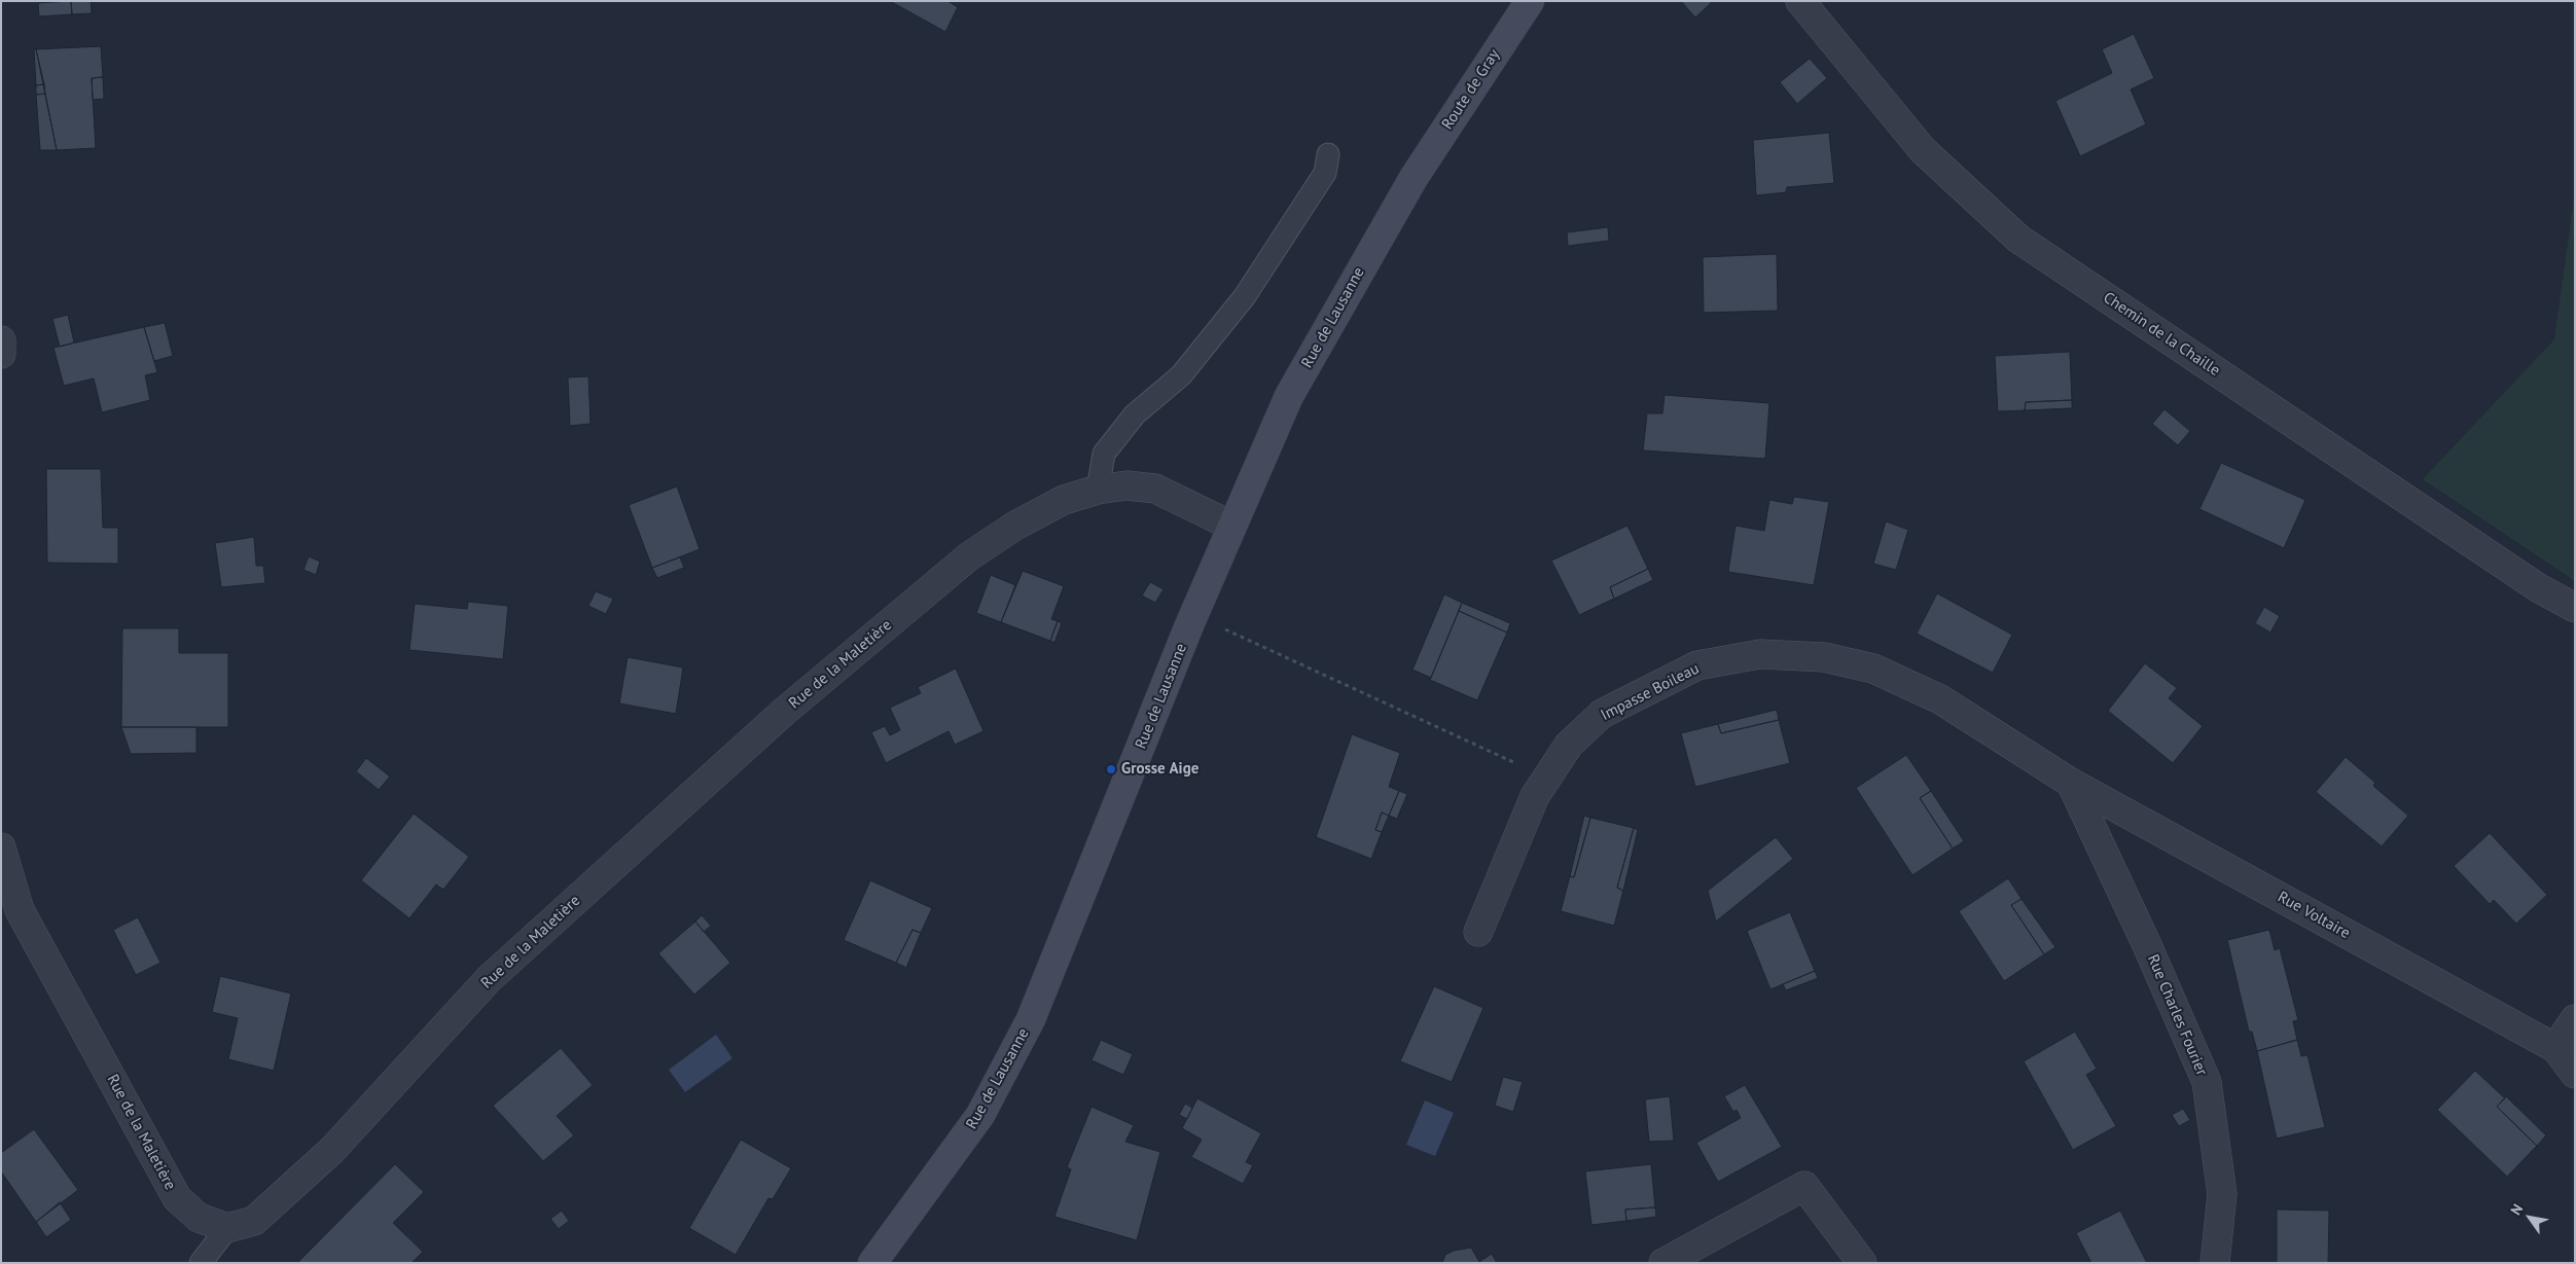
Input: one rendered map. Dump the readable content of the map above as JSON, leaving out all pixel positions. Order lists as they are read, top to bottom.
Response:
{
  "streets": {
    "main road": ["Route de Gray", "Rue de Lausanne"],
    "street": [
      "Chemin de la Chaille",
      "Rue de la Maletière",
      "Impasse Boileau",
      "Rue Voltaire",
      "Rue Charles Fourier"
    ]
  },
  "crossings": [
    ["Route de Gray", "Rue de Lausanne"],
    ["Rue de Lausanne", "Rue de la Maletière"],
    ["Impasse Boileau", "Rue Voltaire"],
    ["Impasse Boileau", "Rue Charles Fourier"],
    ["Rue Voltaire", "Rue Charles Fourier"]
  ],
  "places": ["Grosse Aige"],
  "north": "top left"
}
